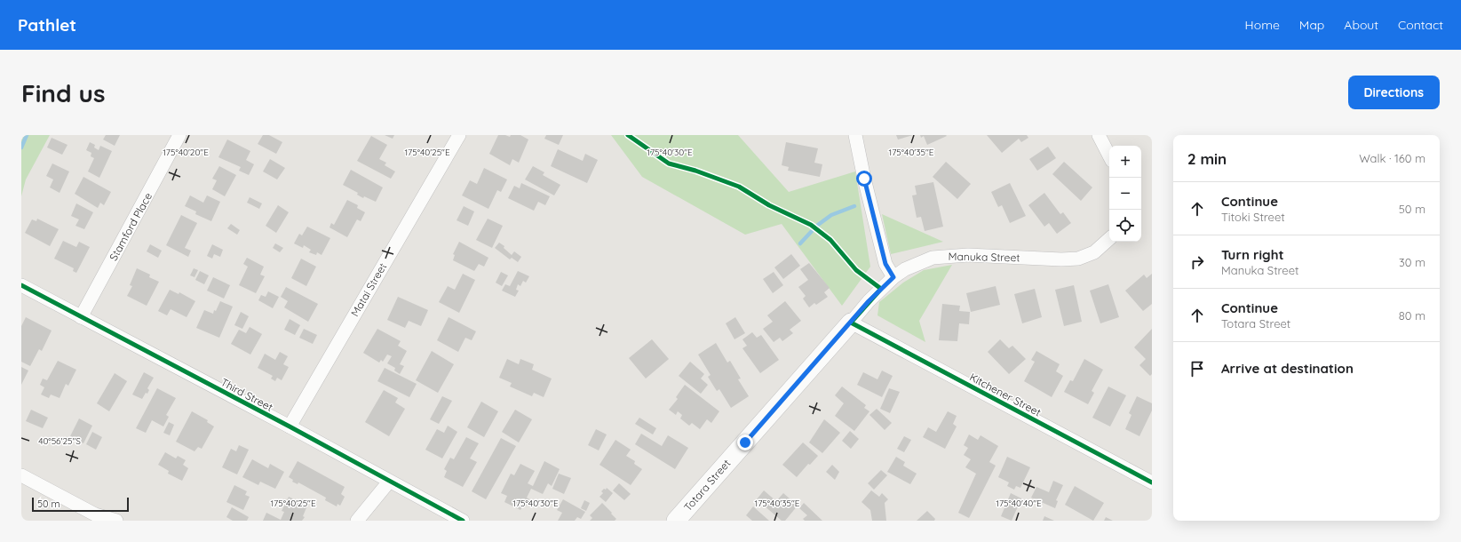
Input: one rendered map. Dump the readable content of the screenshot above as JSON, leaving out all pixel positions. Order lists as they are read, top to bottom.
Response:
{
  "streets": {
    "street": [
      "Stamford Place",
      "Manuka Street",
      "Matai Street",
      "Third Street",
      "Kitchener Street",
      "Totara Street"
    ]
  },
  "crossings": [
    ["Stamford Place", "Third Street"],
    ["Manuka Street", "Kitchener Street"],
    ["Manuka Street", "Totara Street"],
    ["Matai Street", "Third Street"],
    ["Kitchener Street", "Totara Street"]
  ],
  "scale_bar": "50 m",
  "page": {
    "header": "Pathlet",
    "nav": [
      "Home",
      "Map",
      "About",
      "Contact"
    ],
    "buttons": "Directions",
    "title": "Find us",
    "heading": ["2 min", "Walk · 160 m"],
    "map_buttons": ["+", "−"],
    "list": [
      ["Continue", "Titoki Street", "50 m"],
      ["Turn right", "Manuka Street", "30 m"],
      ["Continue", "Totara Street", "80 m"],
      "Arrive at destination"
    ],
    "scale": "50 m"
  },
  "coordinates": [
    "175°40'20\"E",
    "175°40'25\"E",
    "175°40'30\"E",
    "175°40'35\"E",
    "40°56'25\"S",
    "175°40'40\"E"
  ]
}
